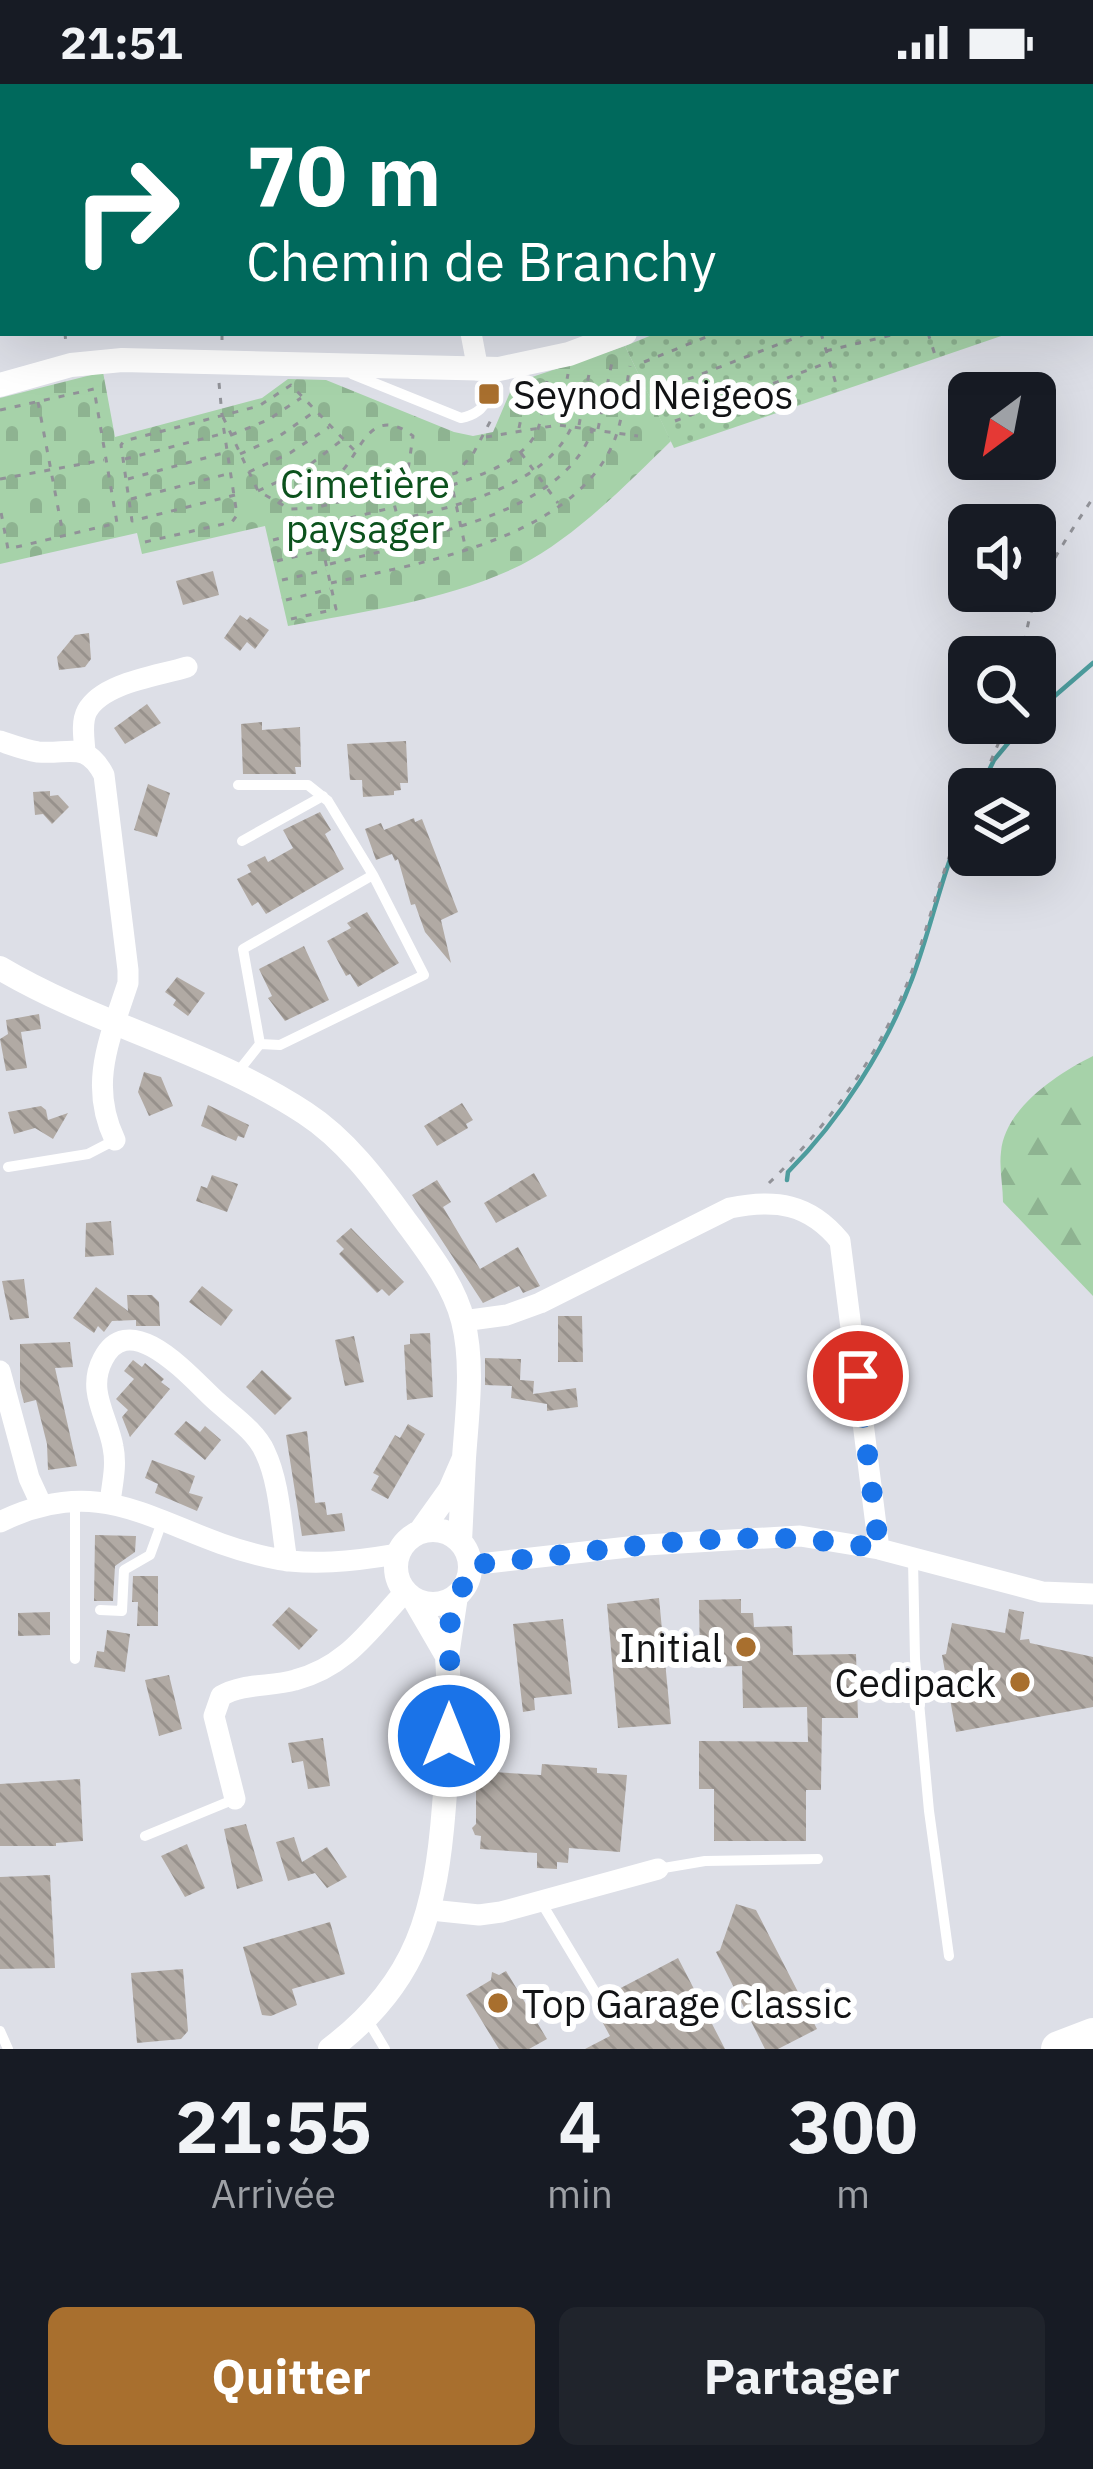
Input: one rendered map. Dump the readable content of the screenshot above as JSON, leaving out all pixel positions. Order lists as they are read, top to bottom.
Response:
{
  "parks": ["Cimetière paysager"],
  "places": {
    "transit": ["Seynod Neigeos"],
    "other": ["Initial", "Cedipack", "Top Garage Classic"]
  },
  "north": "bottom left",
  "page": {
    "status": "21:51",
    "turn": ["70 m", "Chemin de Branchy"],
    "eta": [
      "21:55",
      "Arrivée",
      "4",
      "min",
      "300",
      "m"
    ],
    "buttons": ["Quitter", "Partager"]
  }
}
